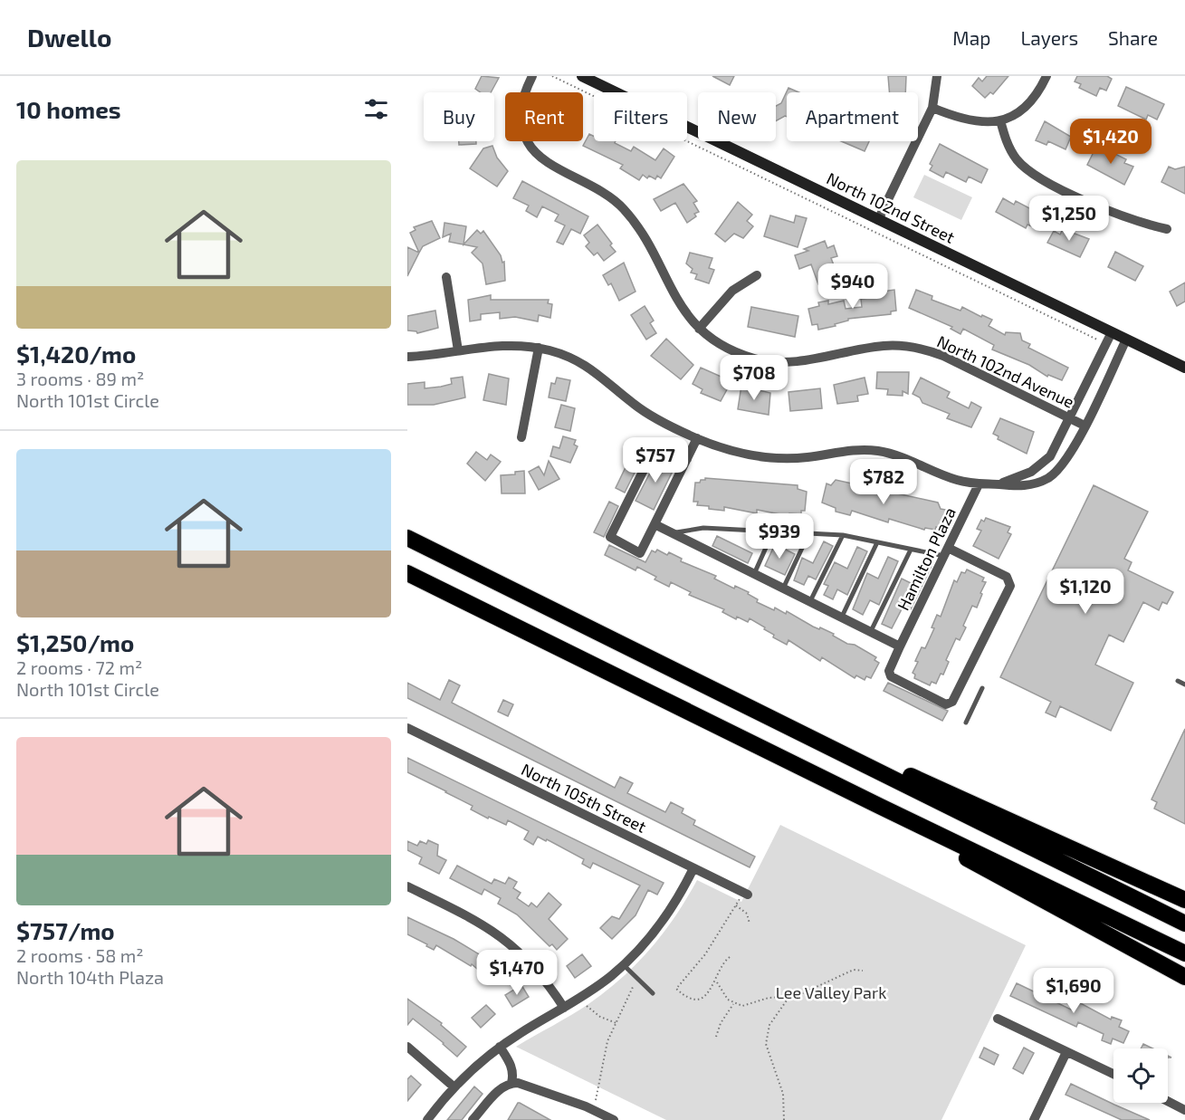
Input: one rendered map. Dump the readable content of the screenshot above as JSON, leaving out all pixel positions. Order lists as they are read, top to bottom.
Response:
{
  "streets": {
    "main road": ["North 102nd Street"],
    "street": ["North 102nd Avenue", "Hamilton Plaza", "North 105th Street"]
  },
  "parks": ["Lee Valley Park"],
  "page": {
    "header": "Dwello",
    "nav": ["Map", "Layers", "Share"],
    "heading": "10 homes",
    "chip": [
      "Buy",
      "Rent",
      "Filters",
      "New",
      "Apartment"
    ],
    "price": [
      "$1,420",
      "$1,250",
      "$940",
      "$708",
      "$757",
      "$782",
      "$939",
      "$1,120",
      "$1,470",
      "$1,690"
    ],
    "list": [
      {
        "name": "$1,420/mo",
        "note": "3 rooms · 89 m² · North 101st Circle"
      },
      {
        "name": "$1,250/mo",
        "note": "2 rooms · 72 m² · North 101st Circle"
      },
      {
        "name": "$757/mo",
        "note": "2 rooms · 58 m² · North 104th Plaza"
      }
    ]
  }
}
